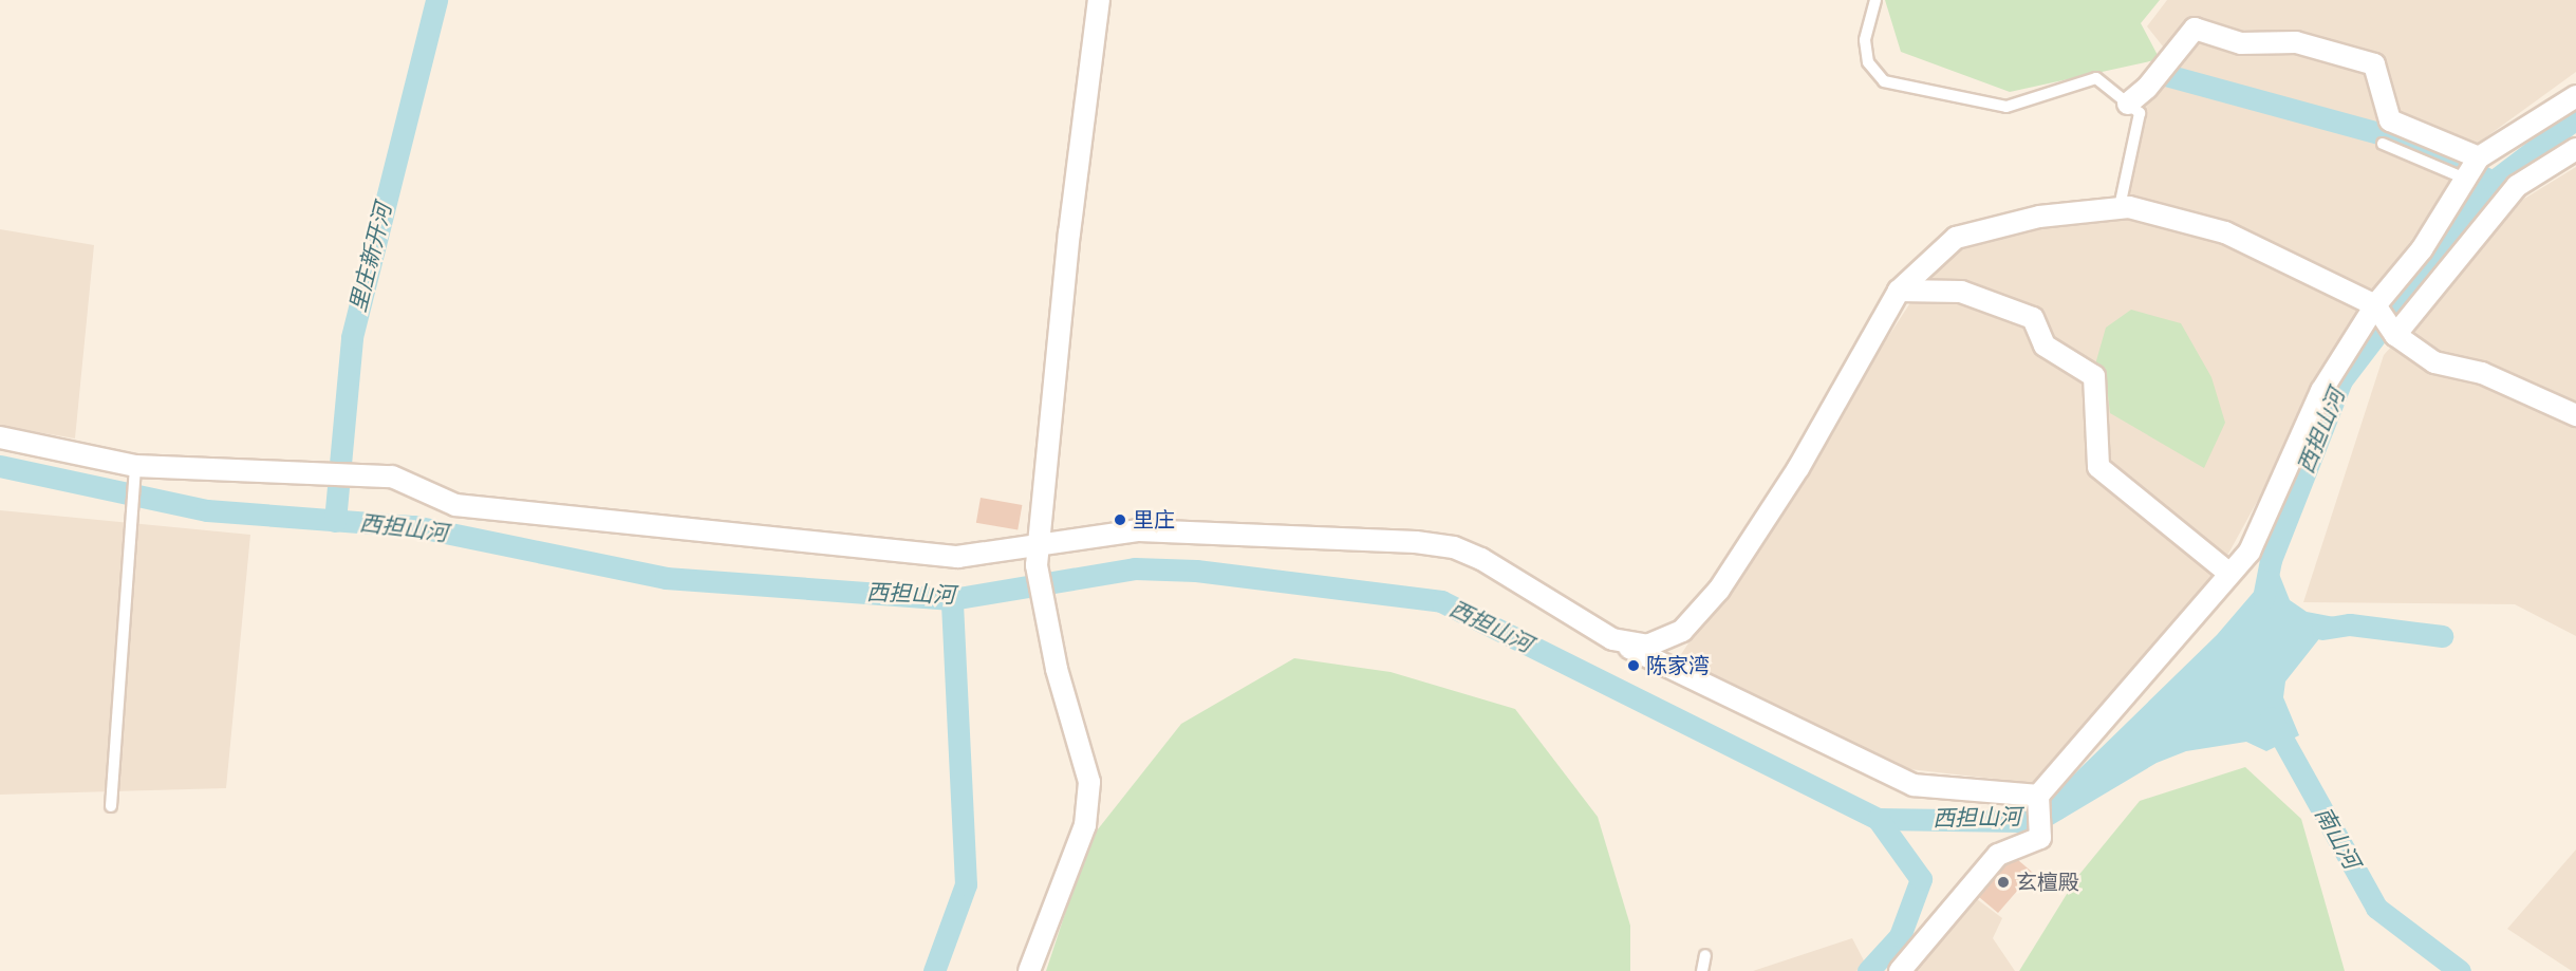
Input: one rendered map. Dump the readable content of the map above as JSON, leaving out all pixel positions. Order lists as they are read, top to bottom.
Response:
{
  "water": ["里庄新开河", "西担山河", "南山河"],
  "places": ["里庄", "陈家湾", "玄檀殿"]
}
